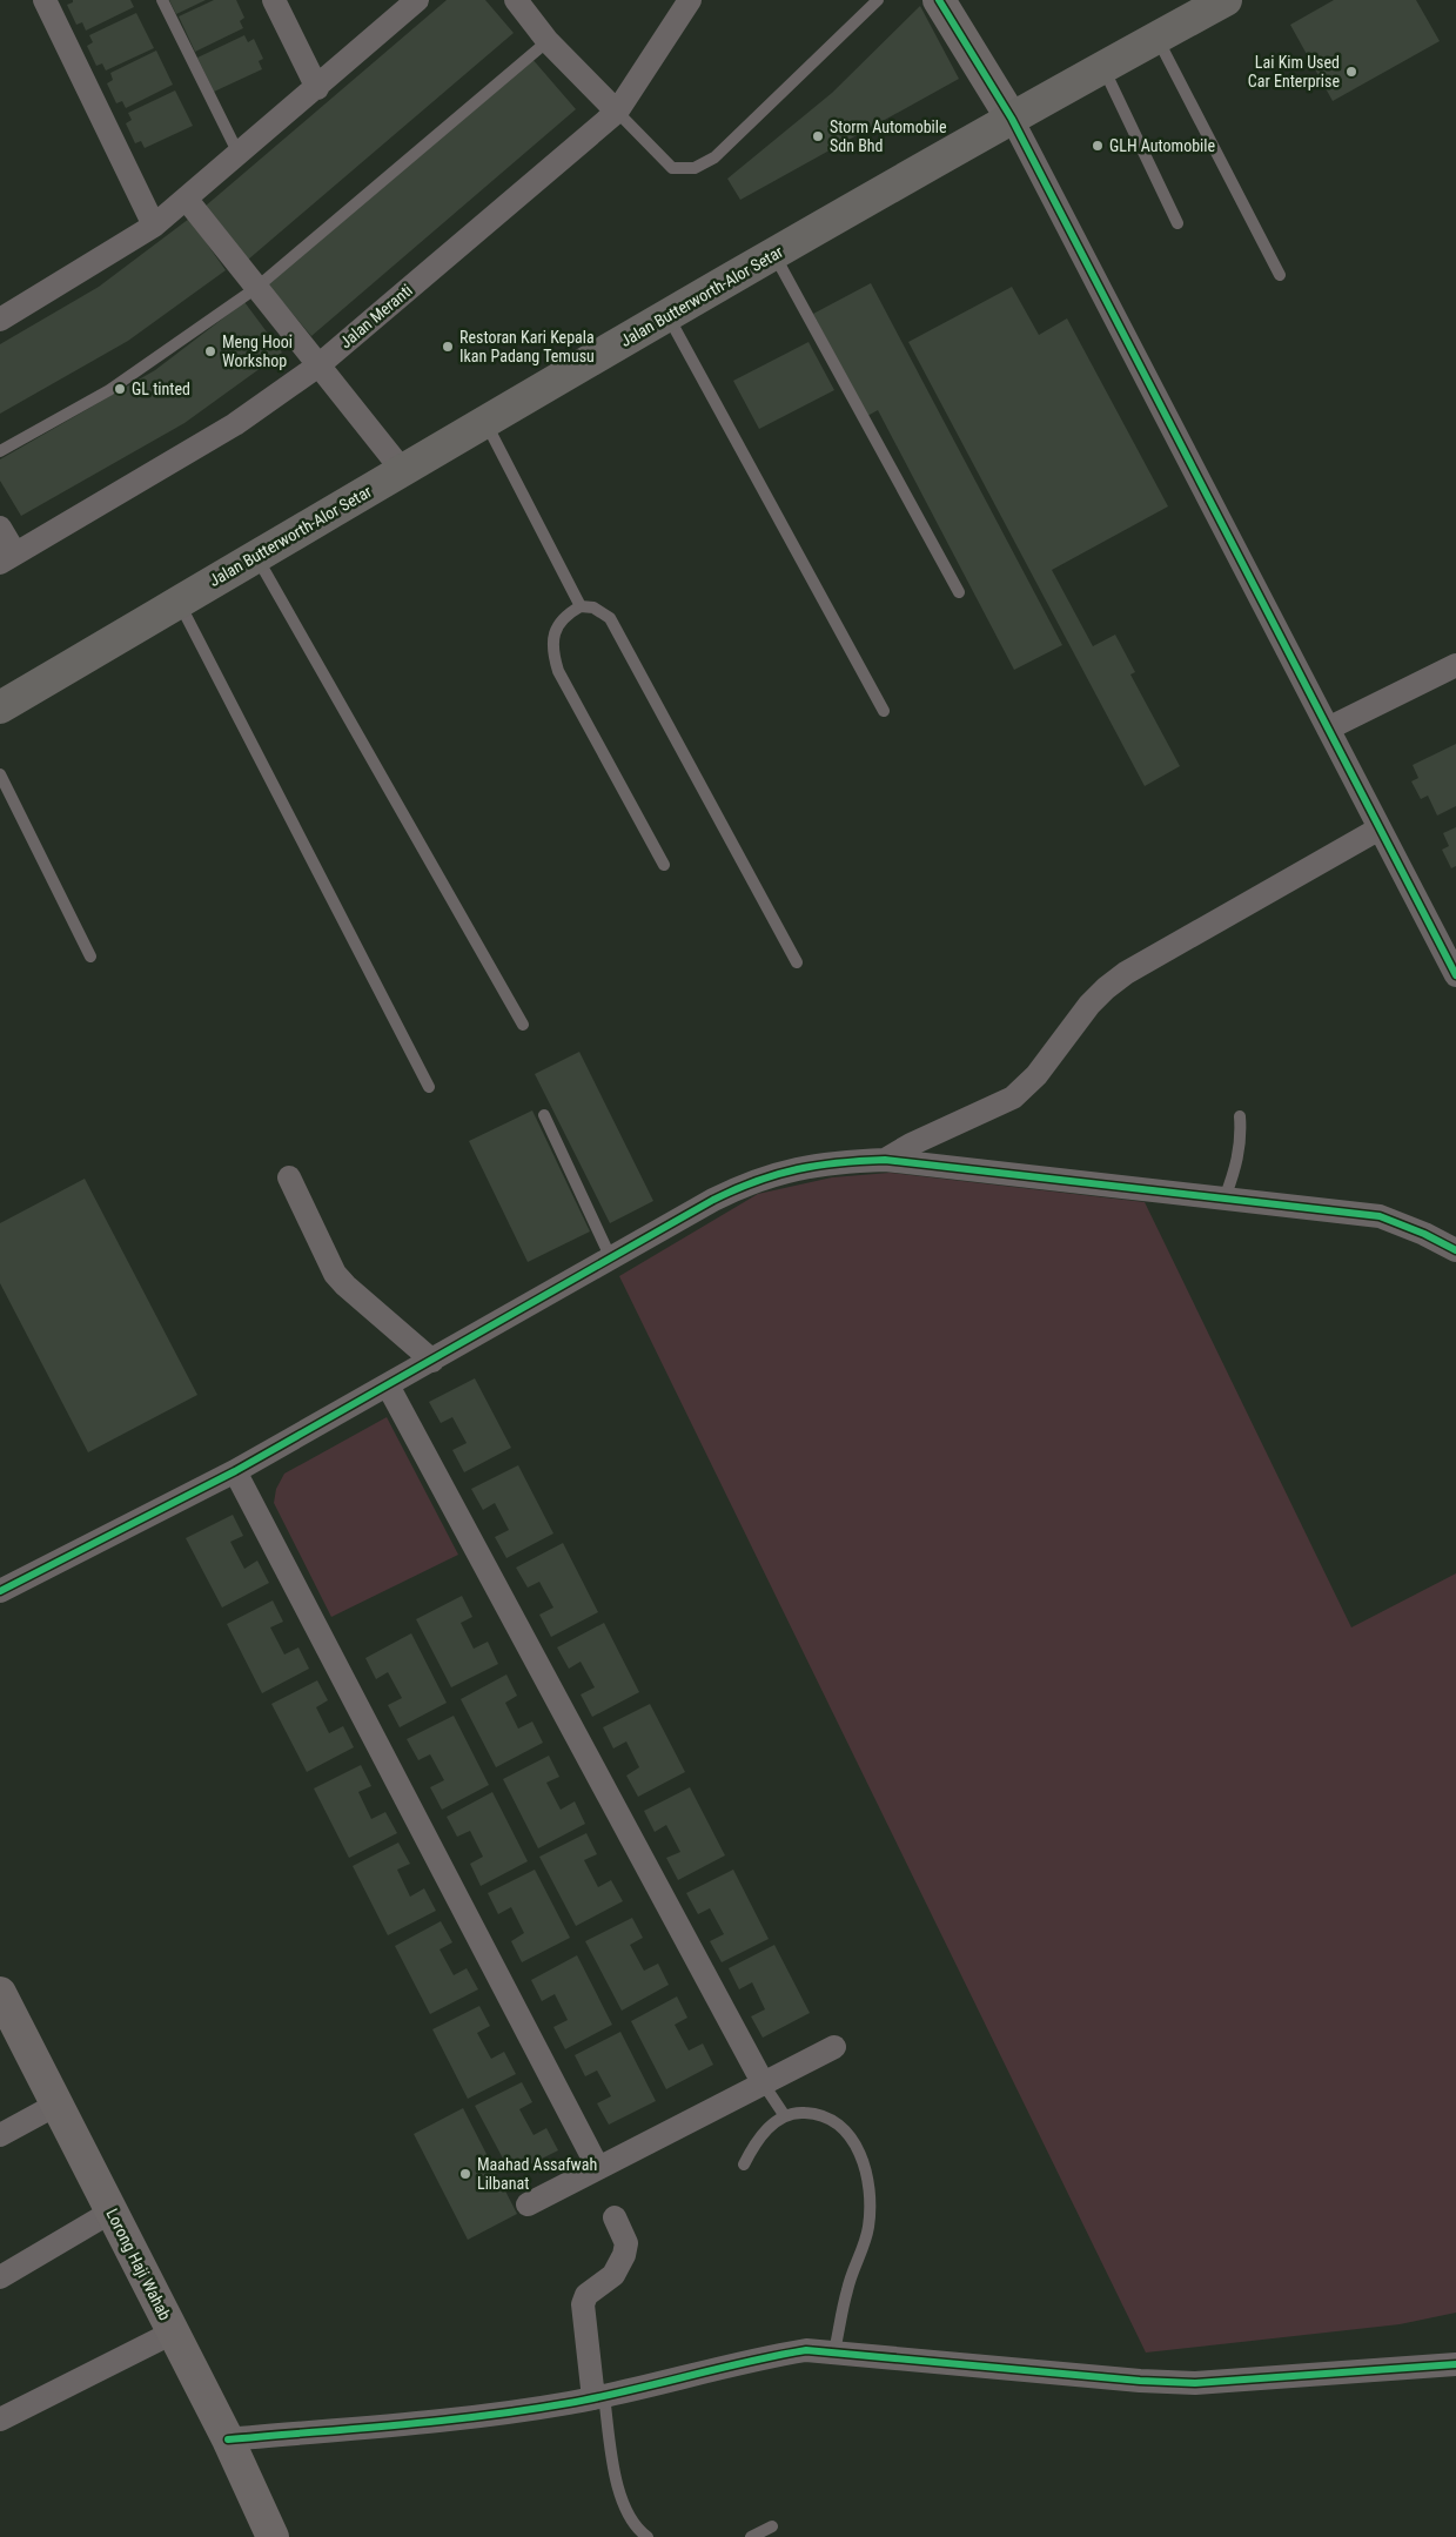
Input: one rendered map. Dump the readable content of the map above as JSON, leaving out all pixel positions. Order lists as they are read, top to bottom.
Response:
{
  "streets": {
    "main road": ["Jalan Butterworth-Alor Setar"],
    "street": ["Jalan Meranti", "Lorong Haji Wahab"]
  },
  "places": [
    "Lai Kim Used Car Enterprise",
    "Storm Automobile Sdn Bhd",
    "GLH Automobile",
    "Restoran Kari Kepala Ikan Padang Temusu",
    "Meng Hooi Workshop",
    "GL tinted",
    "Maahad Assafwah Lilbanat"
  ]
}
